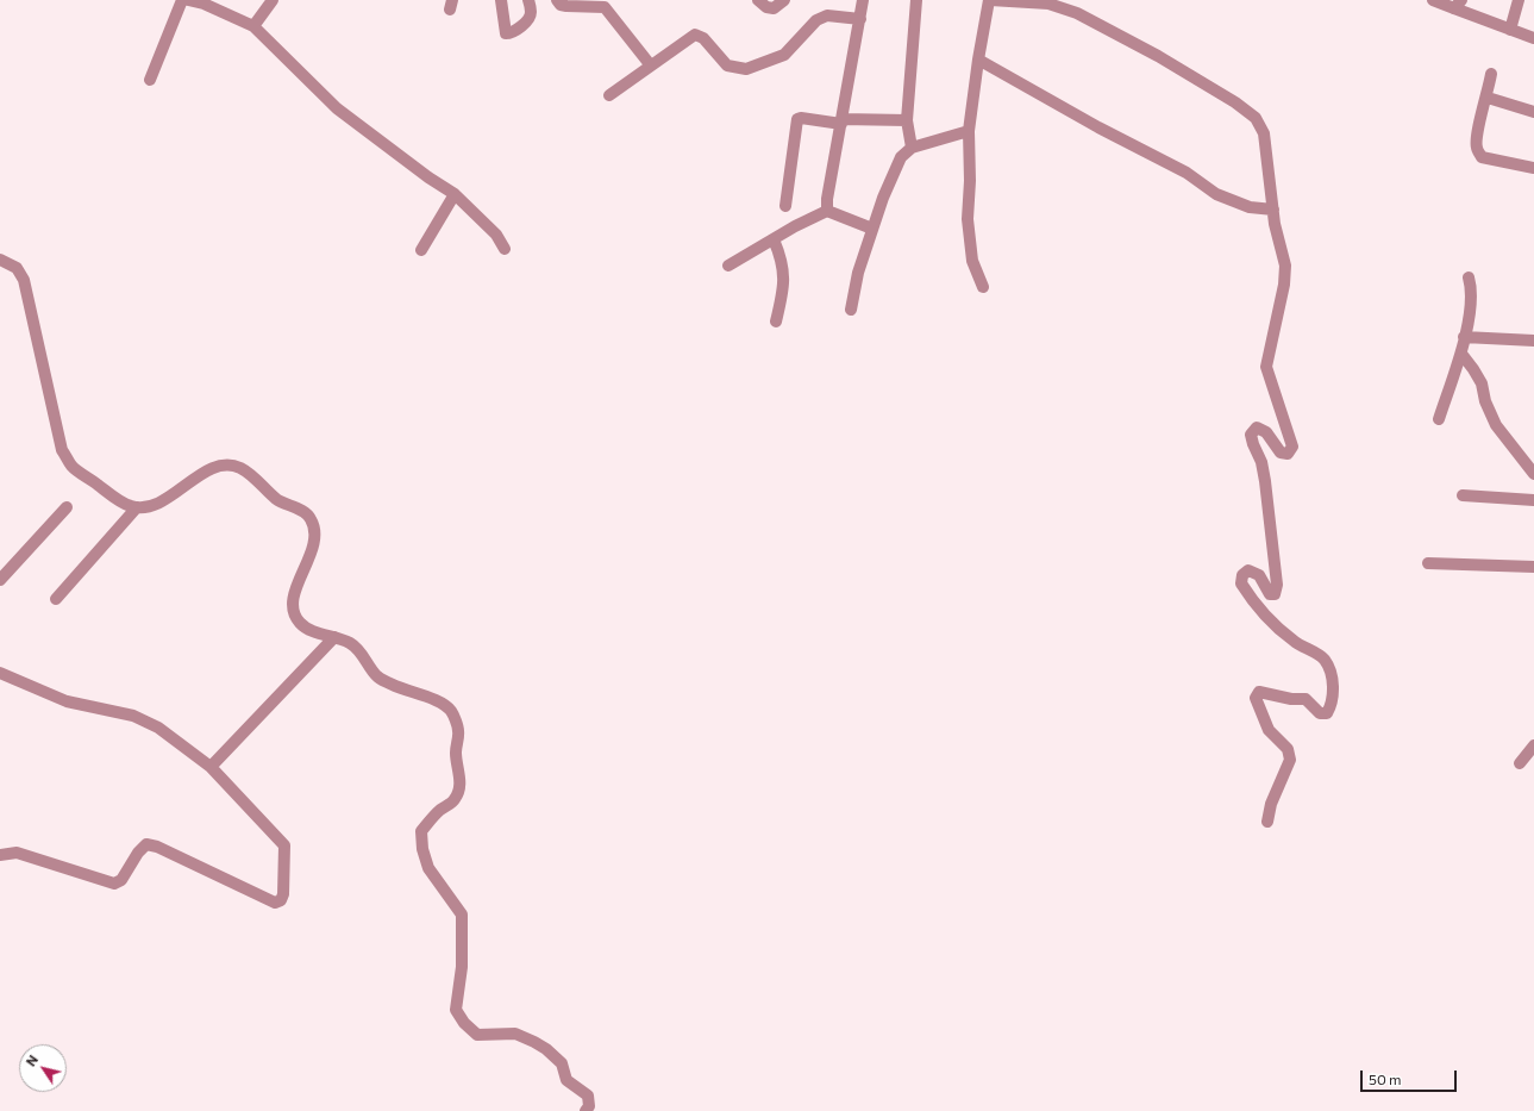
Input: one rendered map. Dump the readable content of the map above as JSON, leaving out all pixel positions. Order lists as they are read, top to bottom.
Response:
{
  "scale_bar": "50 m",
  "north": "top left"
}
